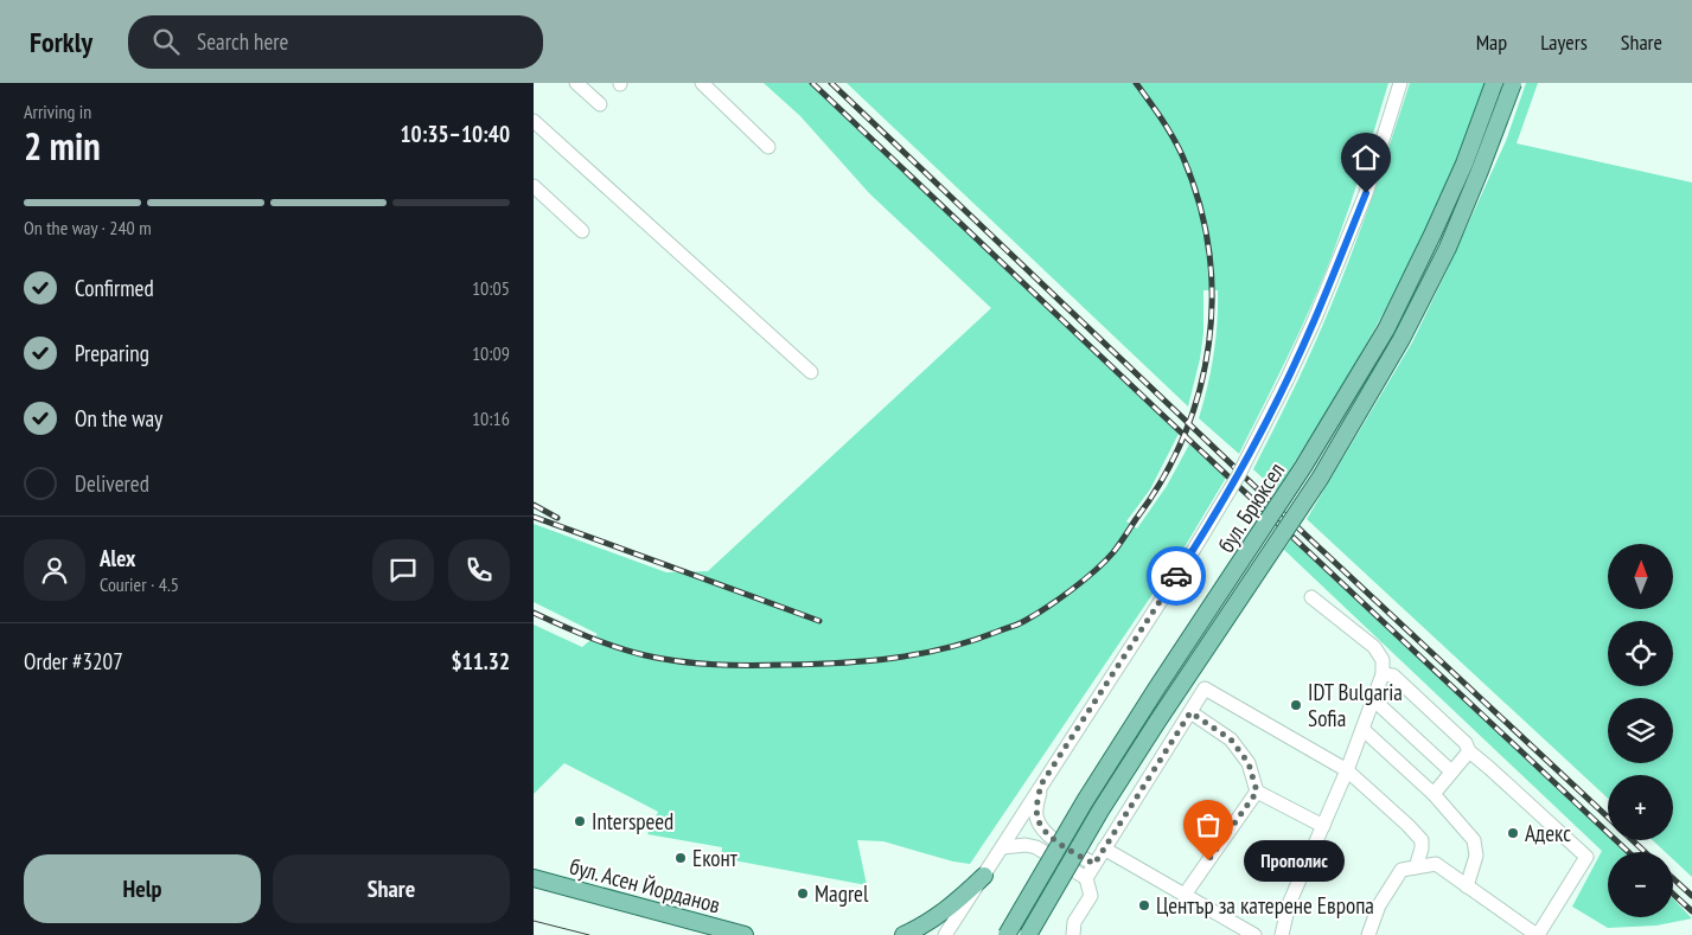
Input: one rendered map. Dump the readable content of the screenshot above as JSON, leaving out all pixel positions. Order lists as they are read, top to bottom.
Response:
{
  "streets": {
    "main road": ["бул. Брюксел", "бул. Асен Йорданов"]
  },
  "places": [
    "IDT Bulgaria Sofia",
    "Interspeed",
    "Адекс",
    "Еконт",
    "Прополис",
    "Magrel",
    "Център за катерене Европа"
  ],
  "north": "top",
  "page": {
    "header": "Forkly",
    "search": "Search here",
    "nav": ["Map", "Layers", "Share"],
    "heading": ["2 min", "Arriving in", "10:35–10:40"],
    "panel": [
      "Alex",
      "Courier · 4.5",
      "Order #3207",
      "$11.32"
    ],
    "bar": "On the way · 240 m",
    "list": [
      ["Confirmed", "10:05"],
      ["Preparing", "10:09"],
      ["On the way", "10:16"],
      "Delivered"
    ],
    "map_buttons": ["+", "−"],
    "bubble": "Прополис",
    "buttons": ["Help", "Share"]
  }
}
